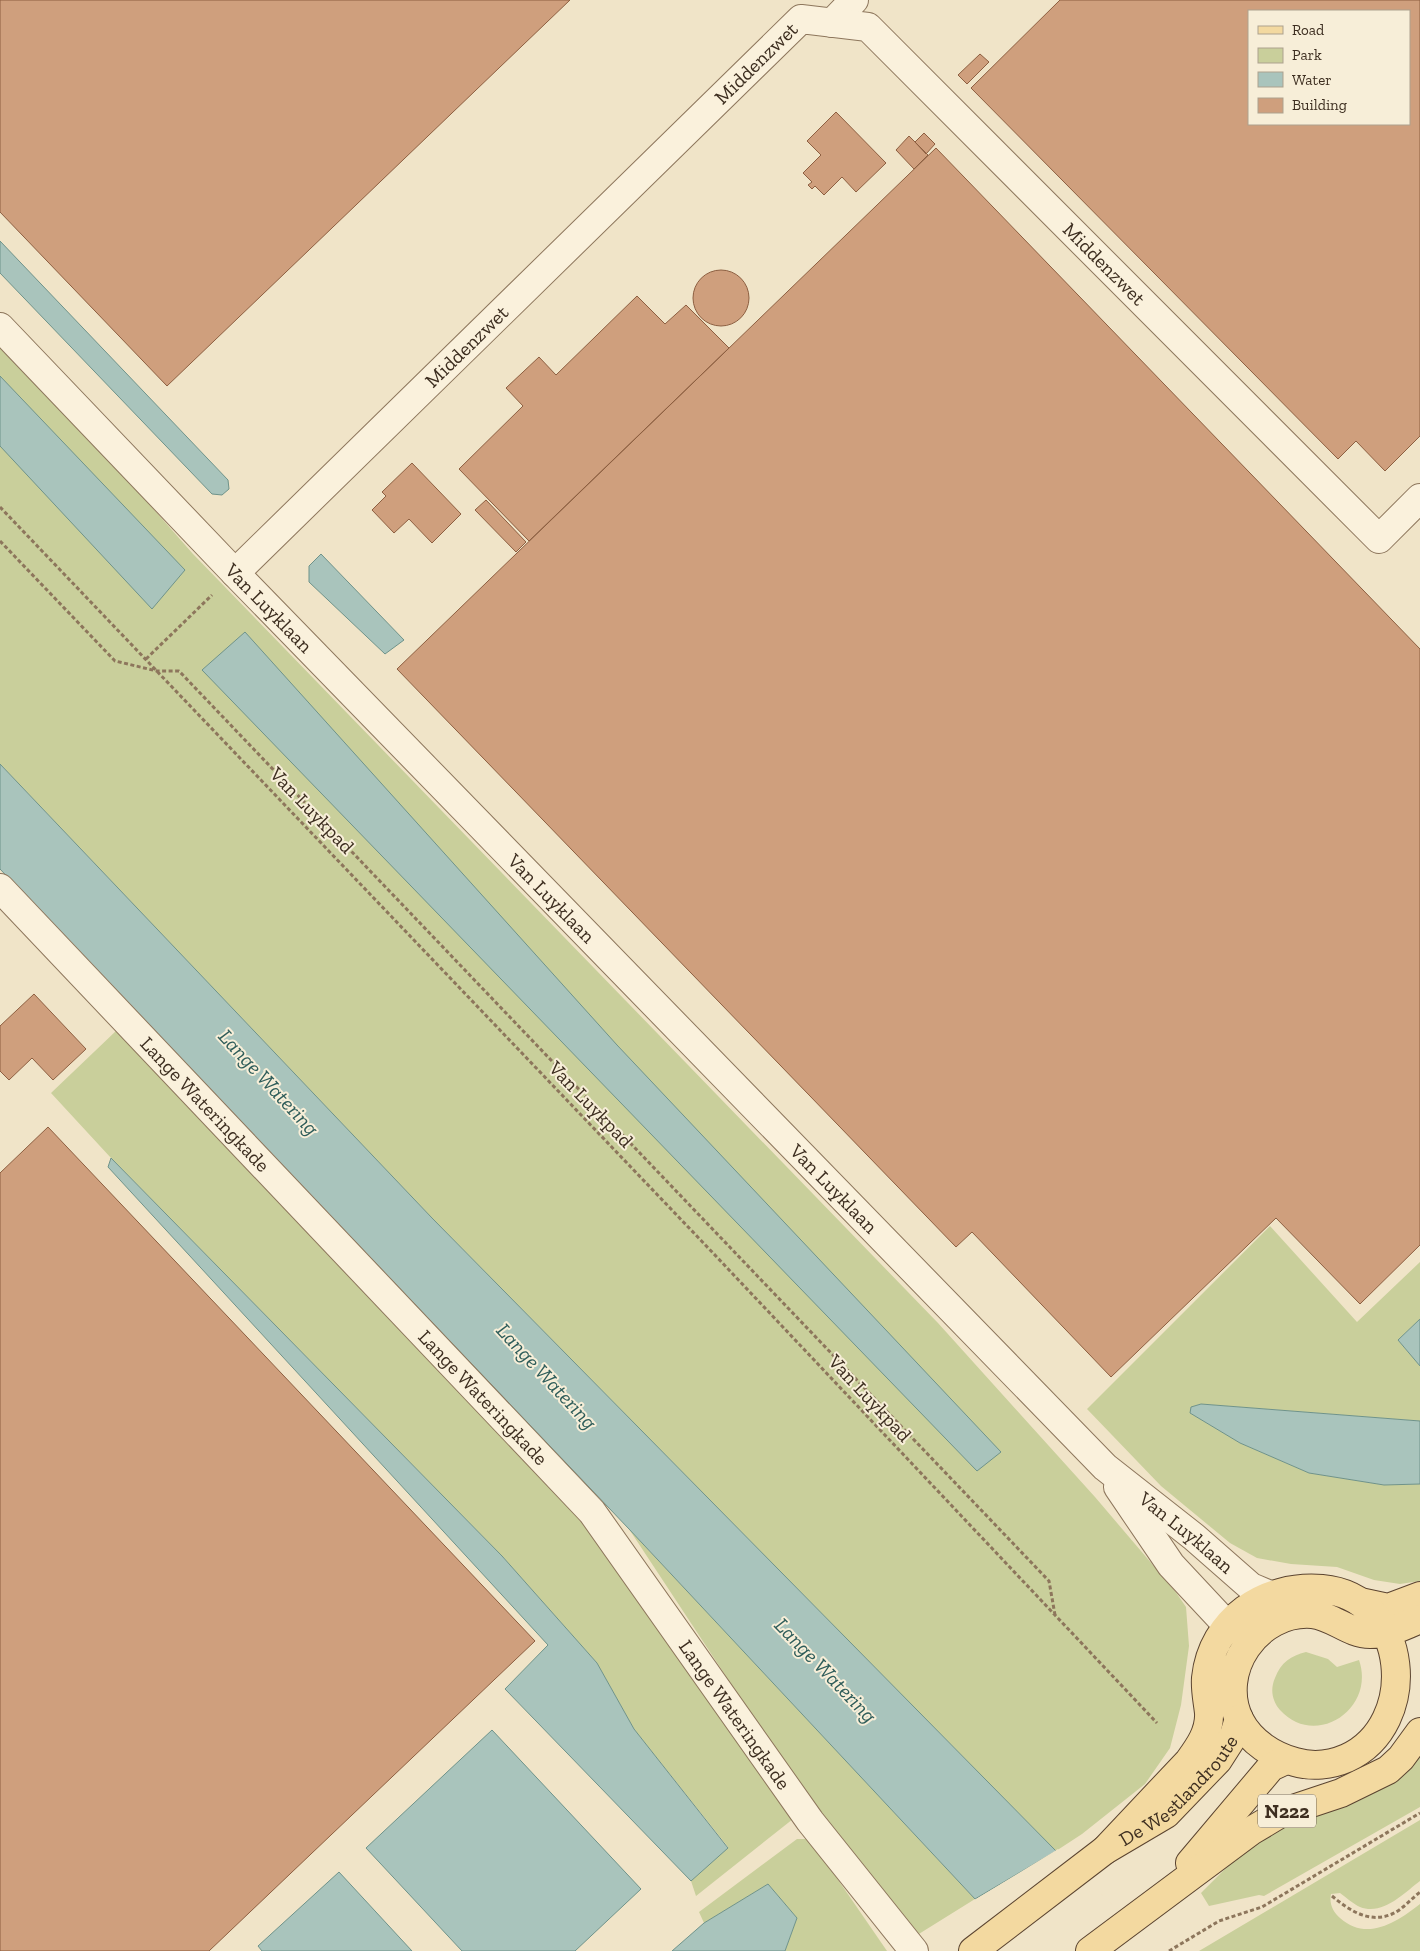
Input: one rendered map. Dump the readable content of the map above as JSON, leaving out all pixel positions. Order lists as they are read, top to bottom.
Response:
{
  "streets": {
    "main road": ["De Westlandroute", "N222"],
    "street": ["Middenzwet", "Van Luyklaan", "Lange Wateringkade"],
    "path": ["Van Luykpad"]
  },
  "crossings": [
    ["Middenzwet", "Van Luyklaan"],
    ["Van Luyklaan", "De Westlandroute"],
    ["De Westlandroute", "N222"]
  ],
  "water": ["Lange Watering"],
  "legend": [
    "Road",
    "Park",
    "Water",
    "Building"
  ]
}
